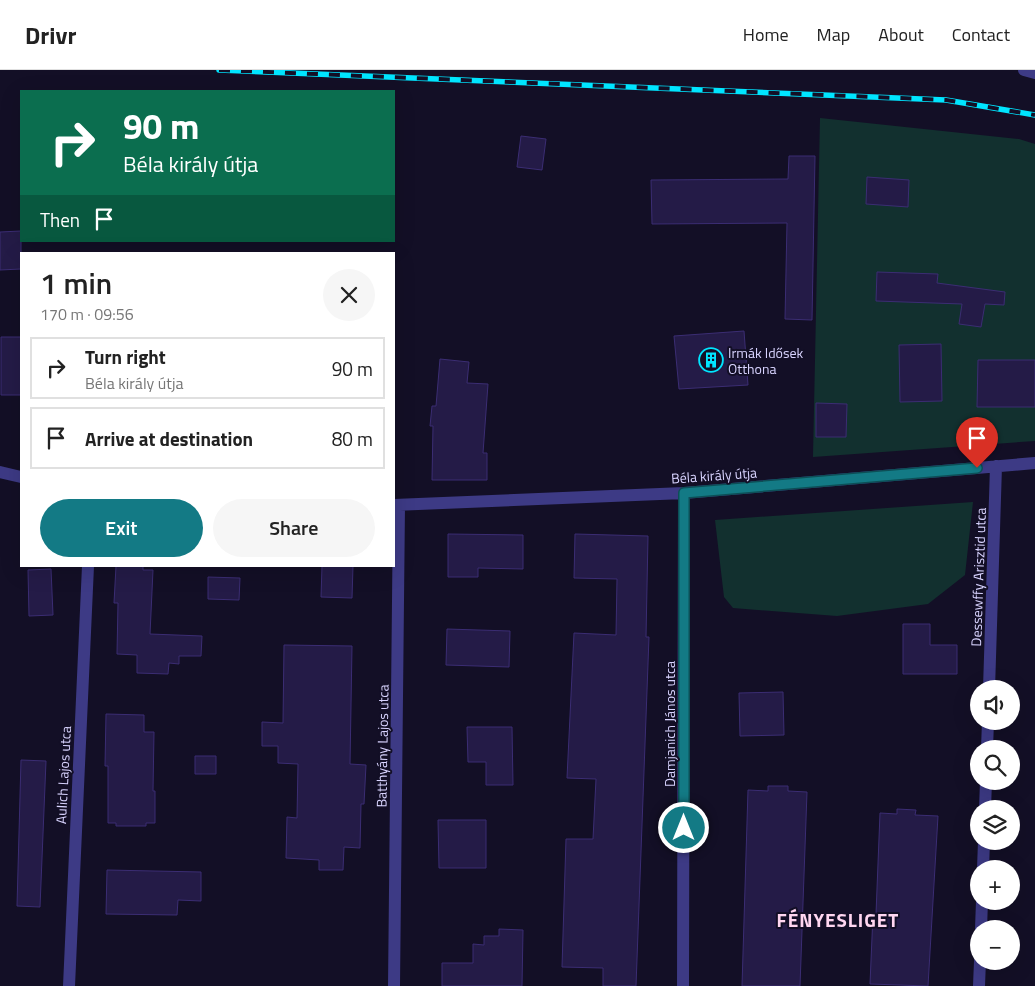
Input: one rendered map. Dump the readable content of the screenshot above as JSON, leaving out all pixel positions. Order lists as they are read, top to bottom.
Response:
{
  "streets": {
    "street": [
      "Béla király útja",
      "Dessewffy Arisztid utca",
      "Damjanich János utca",
      "Batthyány Lajos utca",
      "Aulich Lajos utca"
    ]
  },
  "crossings": [
    ["Béla király útja", "Dessewffy Arisztid utca"],
    ["Béla király útja", "Damjanich János utca"],
    ["Béla király útja", "Batthyány Lajos utca"]
  ],
  "districts": ["FÉNYESLIGET"],
  "places": {
    "building": ["Irmák Idősek Otthona"]
  },
  "page": {
    "header": "Drivr",
    "nav": [
      "Home",
      "Map",
      "About",
      "Contact"
    ],
    "turn": ["90 m", "Béla király útja"],
    "then": "Then",
    "heading": ["1 min", "170 m · 09:56"],
    "list": [
      {
        "name": "Turn right",
        "note": "Béla király útja",
        "value": "90 m"
      },
      {
        "name": "Arrive at destination",
        "value": "80 m"
      }
    ],
    "buttons": ["Exit", "Share"],
    "map_buttons": ["+", "−"]
  }
}
